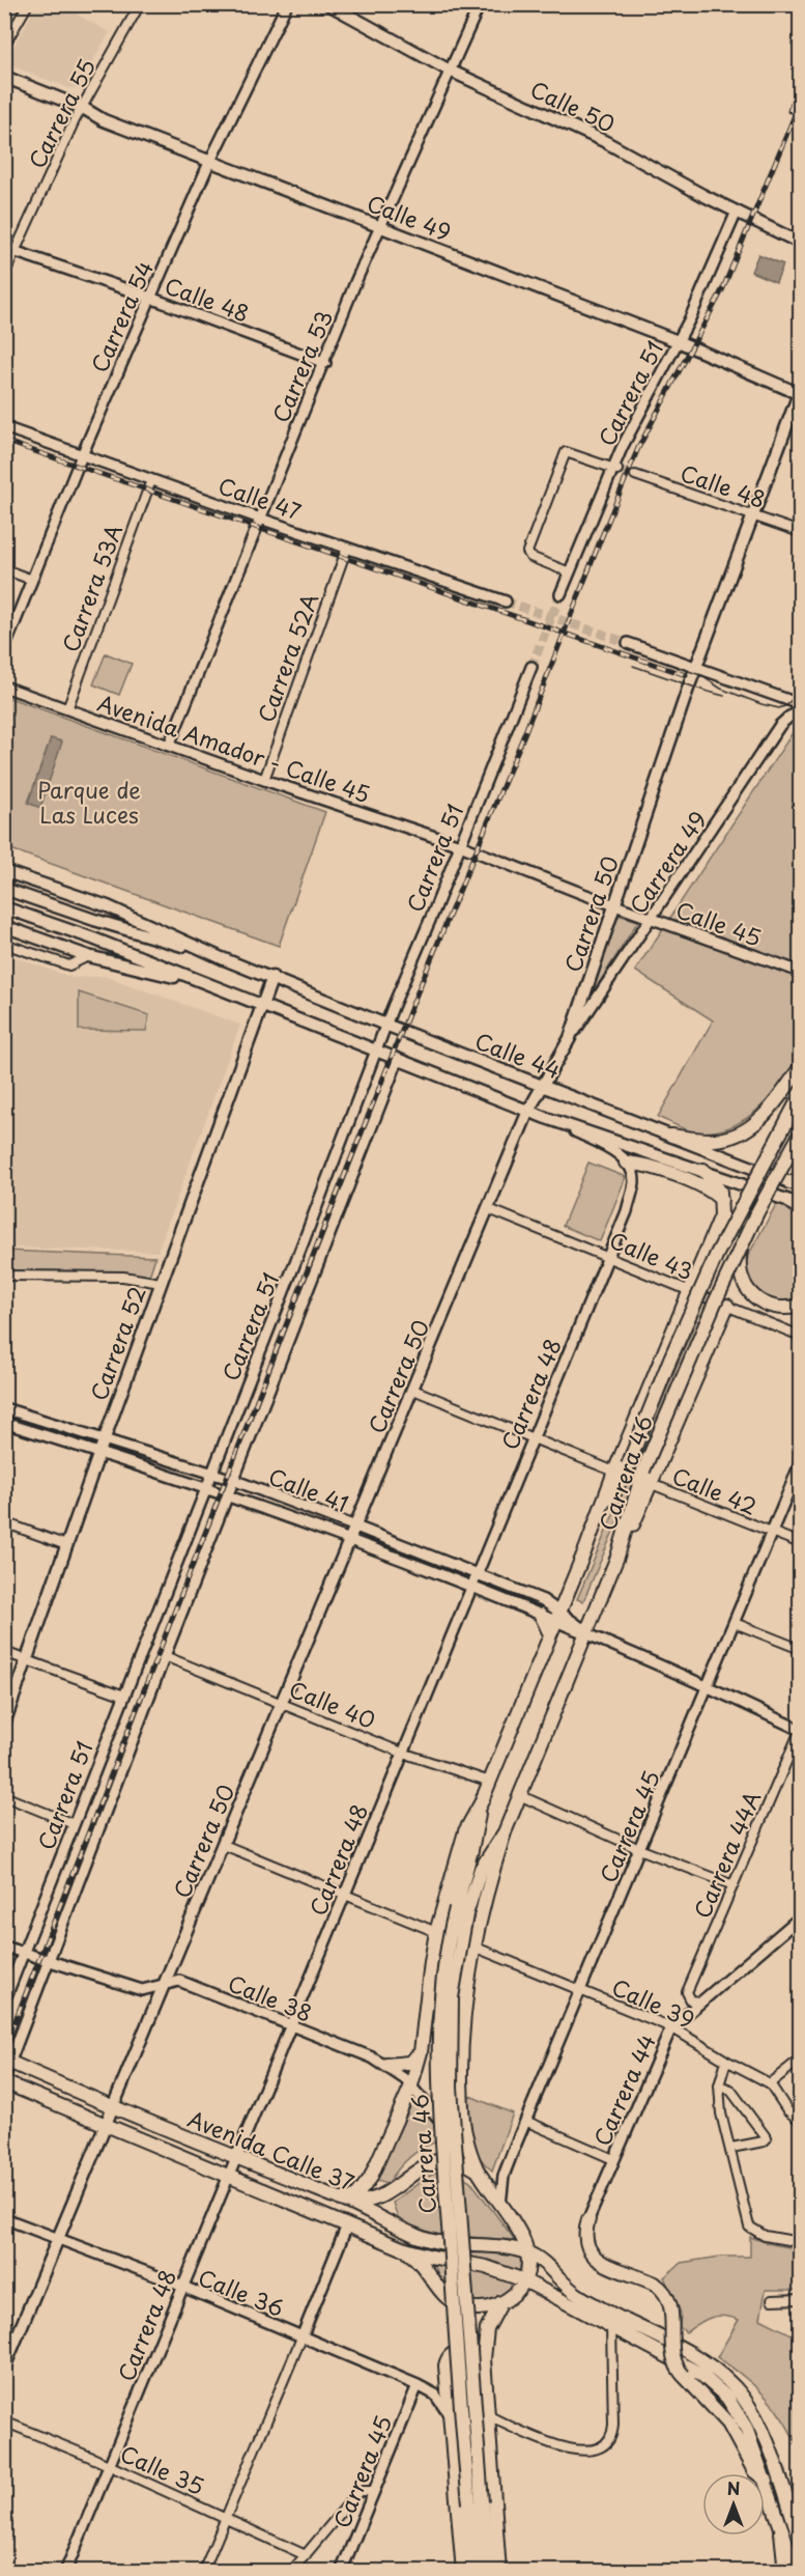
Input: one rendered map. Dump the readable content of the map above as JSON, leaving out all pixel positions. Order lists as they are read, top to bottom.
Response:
{
  "streets": {
    "main road": [
      "Calle 50",
      "Calle 49",
      "Carrera 50",
      "Calle 44",
      "Carrera 52",
      "Carrera 46",
      "Avenida Calle 37"
    ],
    "street": [
      "Carrera 55",
      "Calle 48",
      "Carrera 54",
      "Carrera 53",
      "Carrera 51",
      "Calle 47",
      "Carrera 53A",
      "Carrera 52A",
      "Avenida Amador - Calle 45",
      "Carrera 49",
      "Calle 45",
      "Calle 43",
      "Carrera 48",
      "Calle 41",
      "Calle 42",
      "Calle 40",
      "Carrera 45",
      "Carrera 44A",
      "Calle 38",
      "Calle 39",
      "Carrera 44",
      "Calle 36",
      "Calle 35"
    ]
  },
  "crossings": [
    ["Calle 50", "Carrera 53"],
    ["Calle 50", "Carrera 51"],
    ["Carrera 55", "Calle 49"],
    ["Carrera 55", "Calle 48"],
    ["Calle 49", "Carrera 54"],
    ["Calle 49", "Carrera 53"],
    ["Calle 49", "Carrera 51"],
    ["Calle 49", "Carrera 50"],
    ["Calle 48", "Carrera 54"],
    ["Calle 48", "Carrera 53"],
    ["Calle 48", "Carrera 50"],
    ["Carrera 54", "Calle 47"],
    ["Carrera 53", "Calle 47"],
    ["Carrera 53", "Avenida Amador - Calle 45"],
    ["Carrera 51", "Avenida Amador - Calle 45"],
    ["Carrera 51", "Calle 45"],
    ["Carrera 51", "Calle 44"],
    ["Carrera 51", "Calle 41"],
    ["Carrera 51", "Calle 40"],
    ["Carrera 51", "Calle 38"],
    ["Carrera 51", "Avenida Calle 37"],
    ["Calle 47", "Carrera 53A"],
    ["Calle 47", "Carrera 52A"],
    ["Carrera 53A", "Avenida Amador - Calle 45"],
    ["Carrera 52A", "Avenida Amador - Calle 45"],
    ["Avenida Amador - Calle 45", "Calle 45"],
    ["Carrera 49", "Carrera 50"],
    ["Carrera 49", "Calle 45"],
    ["Carrera 50", "Calle 45"],
    ["Carrera 50", "Calle 44"],
    ["Carrera 50", "Calle 43"],
    ["Carrera 50", "Calle 41"],
    ["Carrera 50", "Calle 40"],
    ["Carrera 50", "Calle 38"],
    ["Carrera 50", "Avenida Calle 37"],
    ["Carrera 50", "Calle 36"],
    ["Calle 44", "Carrera 52"],
    ["Calle 43", "Carrera 48"],
    ["Calle 43", "Carrera 46"],
    ["Carrera 52", "Calle 41"],
    ["Carrera 48", "Calle 41"],
    ["Carrera 48", "Calle 40"],
    ["Carrera 48", "Calle 38"],
    ["Carrera 48", "Avenida Calle 37"],
    ["Carrera 48", "Calle 36"],
    ["Carrera 48", "Calle 35"],
    ["Carrera 46", "Calle 41"],
    ["Carrera 46", "Calle 40"],
    ["Carrera 46", "Carrera 45"],
    ["Carrera 46", "Calle 38"],
    ["Carrera 46", "Calle 39"],
    ["Carrera 46", "Avenida Calle 37"],
    ["Calle 41", "Carrera 45"],
    ["Calle 41", "Carrera 44A"],
    ["Calle 42", "Carrera 45"],
    ["Carrera 45", "Calle 39"],
    ["Carrera 45", "Calle 36"],
    ["Carrera 44A", "Carrera 44"],
    ["Calle 39", "Carrera 44"]
  ],
  "parks": ["Parque de Las Luces"],
  "north": "top"
}
